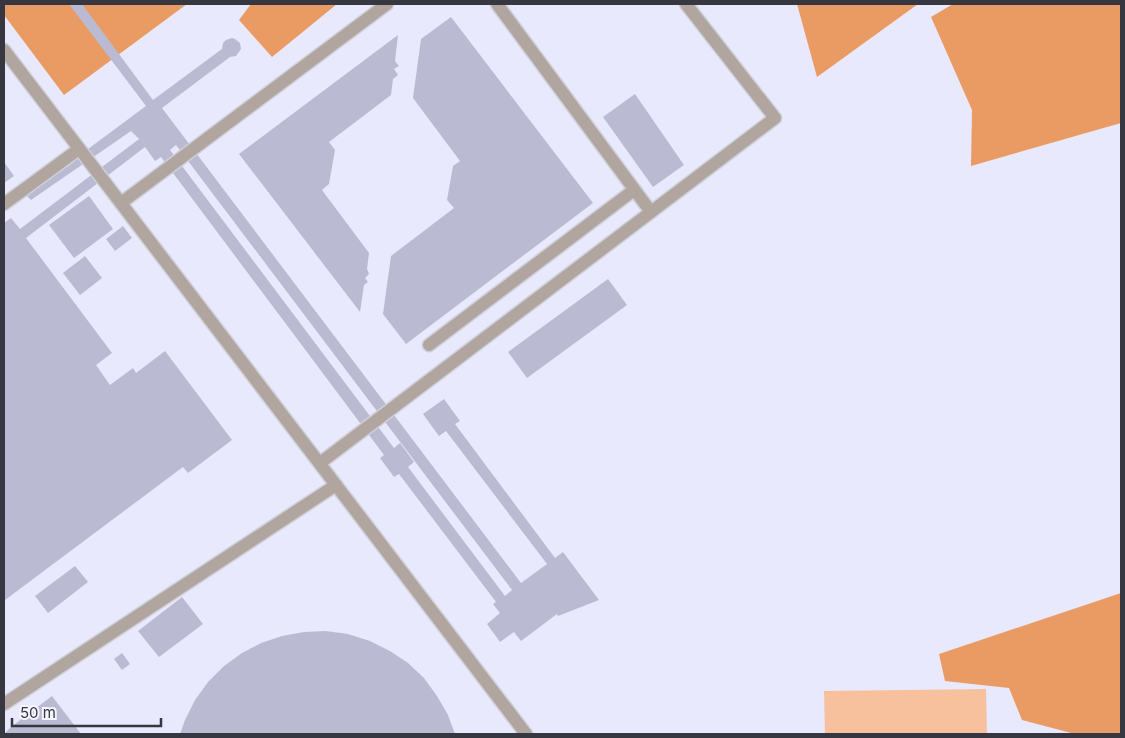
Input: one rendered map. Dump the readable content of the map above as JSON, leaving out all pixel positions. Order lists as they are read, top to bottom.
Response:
{
  "scale_bar": "50 m"
}
